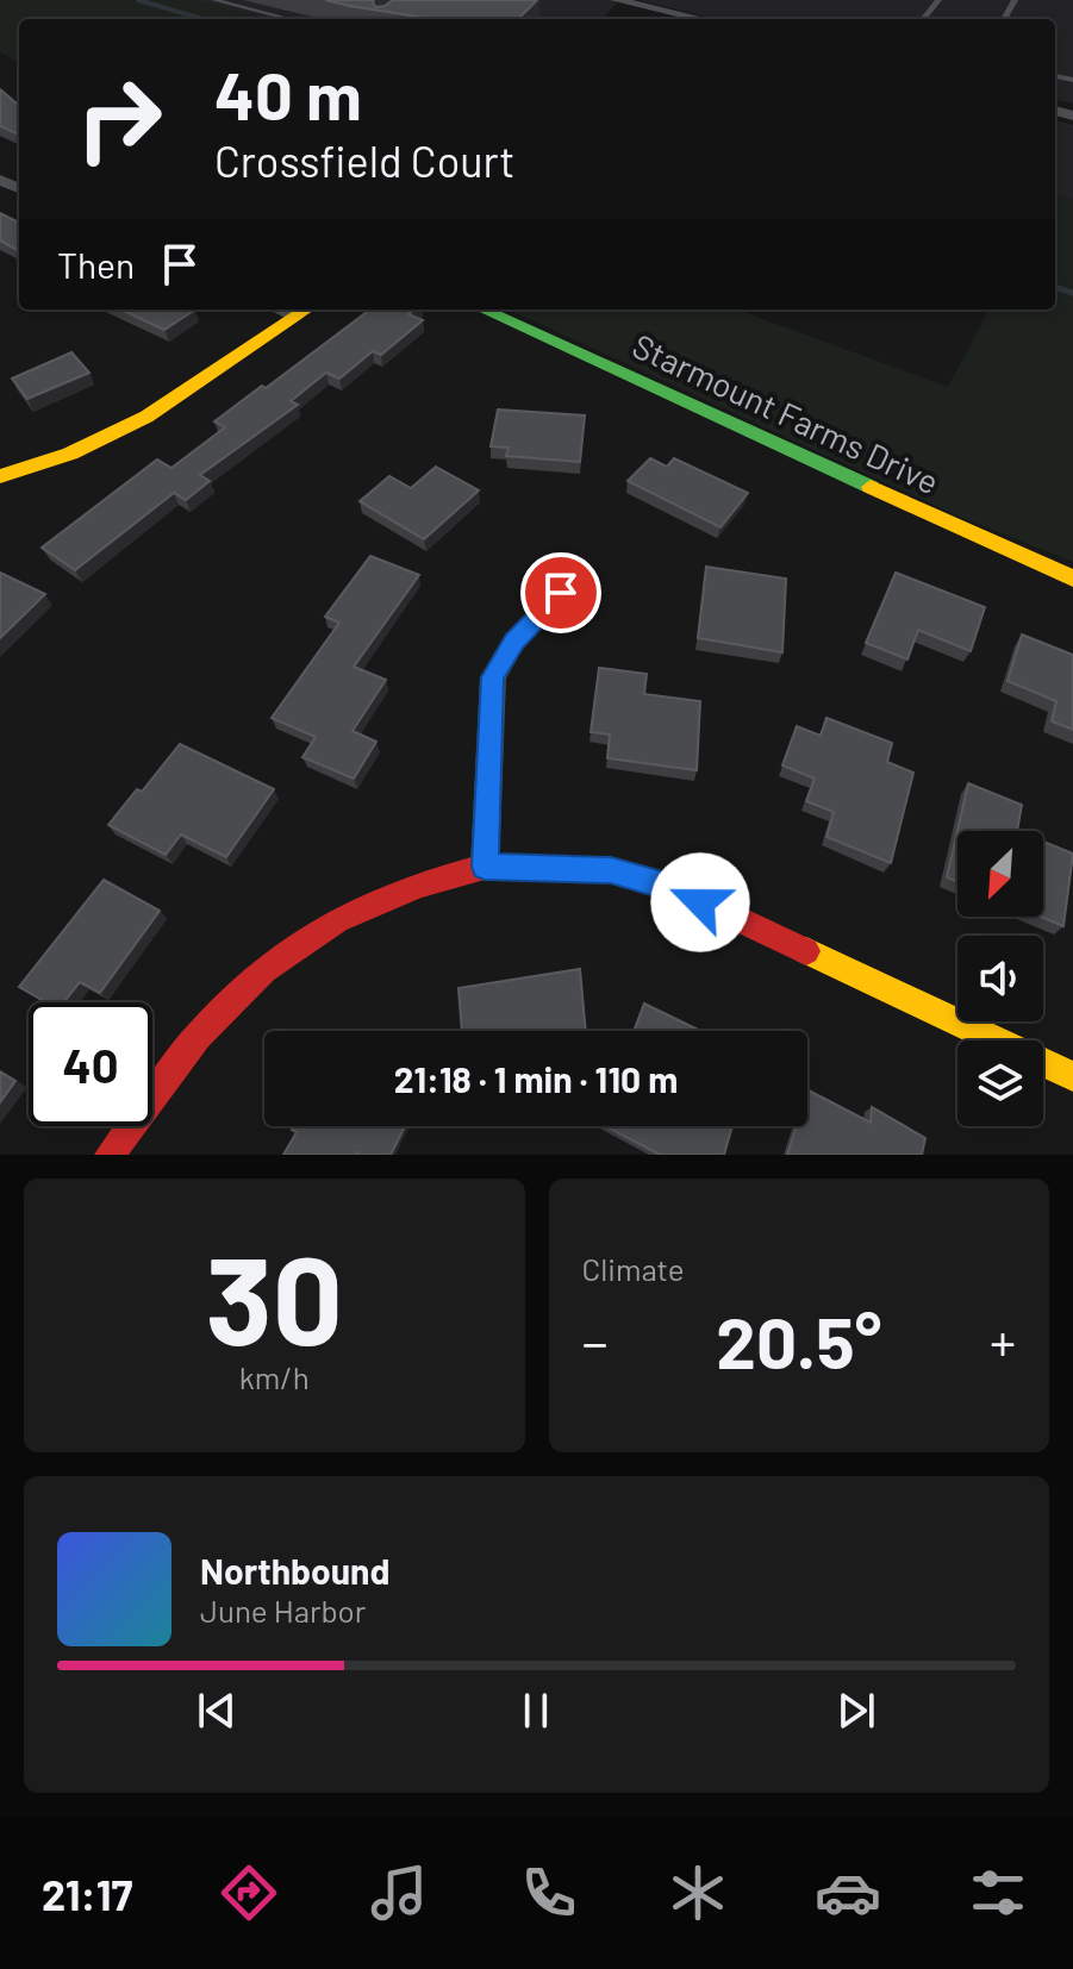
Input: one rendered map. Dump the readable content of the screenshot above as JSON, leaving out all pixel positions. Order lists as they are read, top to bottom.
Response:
{
  "streets": {
    "street": ["Starmount Farms Drive"]
  },
  "north": "bottom left",
  "page": {
    "turn": ["40 m", "Crossfield Court"],
    "then": "Then",
    "limit": "40",
    "trip": "21:18 · 1 min · 110 m",
    "tile": [
      ["30", "km/h"],
      "Climate"
    ],
    "heat": ["−", "20.5°", "+"],
    "song": ["Northbound", "June Harbor"],
    "tabs": "21:17"
  }
}
